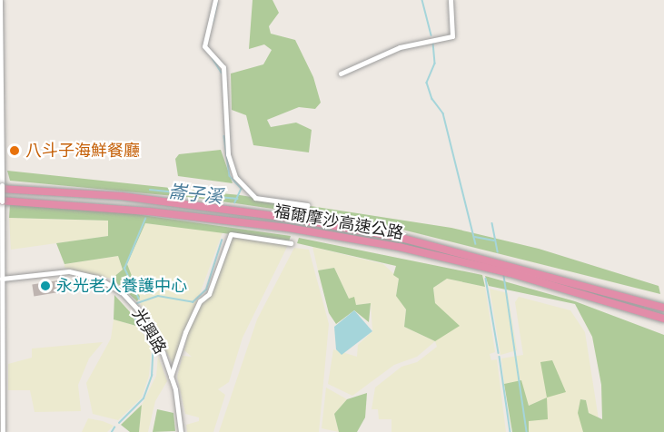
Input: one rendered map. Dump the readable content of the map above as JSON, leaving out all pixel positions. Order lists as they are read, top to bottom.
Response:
{
  "streets": {
    "highway": ["福爾摩沙高速公路"],
    "street": ["光興路"]
  },
  "water": ["崙子溪"],
  "places": ["八斗子海鮮餐廳", "永光老人養護中心"]
}
